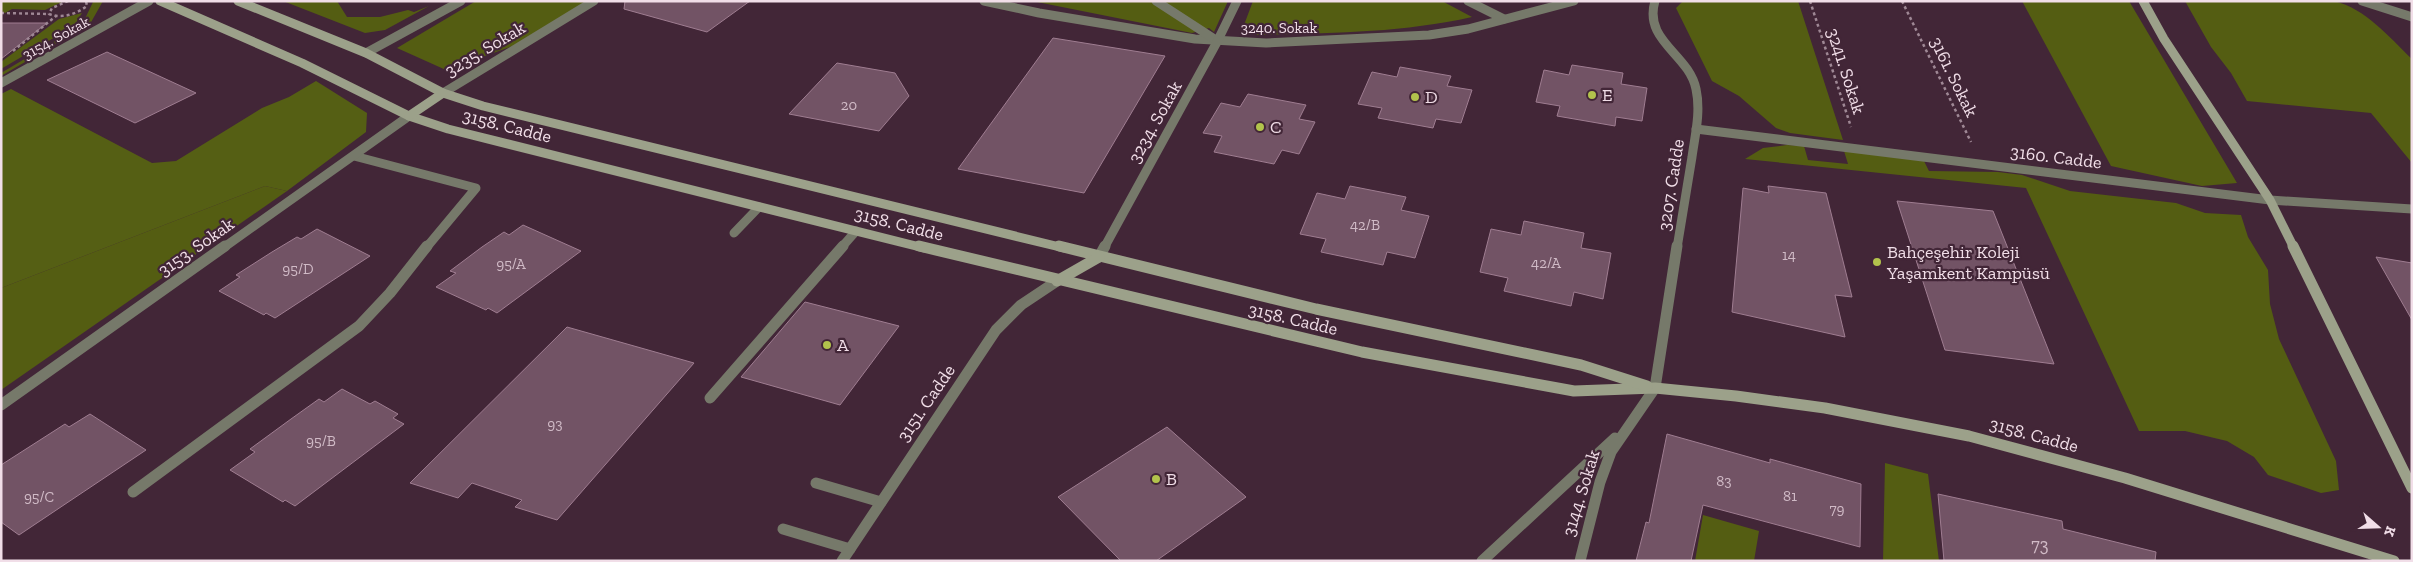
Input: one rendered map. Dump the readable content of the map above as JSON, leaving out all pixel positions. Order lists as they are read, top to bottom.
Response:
{
  "streets": {
    "street": [
      "3240. Sokak",
      "3154. Sokak",
      "3235. Sokak",
      "3234. Sokak",
      "3158. Cadde",
      "3160. Cadde",
      "3207. Cadde",
      "3153. Sokak",
      "3151. Cadde",
      "3144. Sokak"
    ],
    "path": ["3241. Sokak", "3161. Sokak"]
  },
  "crossings": [
    ["3240. Sokak", "3234. Sokak"],
    ["3235. Sokak", "3158. Cadde"],
    ["3241. Sokak", "3160. Cadde"],
    ["3161. Sokak", "3160. Cadde"],
    ["3234. Sokak", "3158. Cadde"],
    ["3158. Cadde", "3207. Cadde"],
    ["3158. Cadde", "3153. Sokak"],
    ["3158. Cadde", "3151. Cadde"],
    ["3158. Cadde", "3144. Sokak"],
    ["3160. Cadde", "3207. Cadde"],
    ["3207. Cadde", "3144. Sokak"]
  ],
  "places": [
    "E",
    "D",
    "C",
    "Bahçeşehir Koleji Yaşamkent Kampüsü",
    "A",
    "B"
  ],
  "house_numbers": [
    "20",
    "42/B",
    "14",
    "42/A",
    "95/A",
    "95/D",
    "93",
    "95/B",
    "83",
    "81",
    "95/C",
    "79",
    "73"
  ],
  "north": "right"
}
